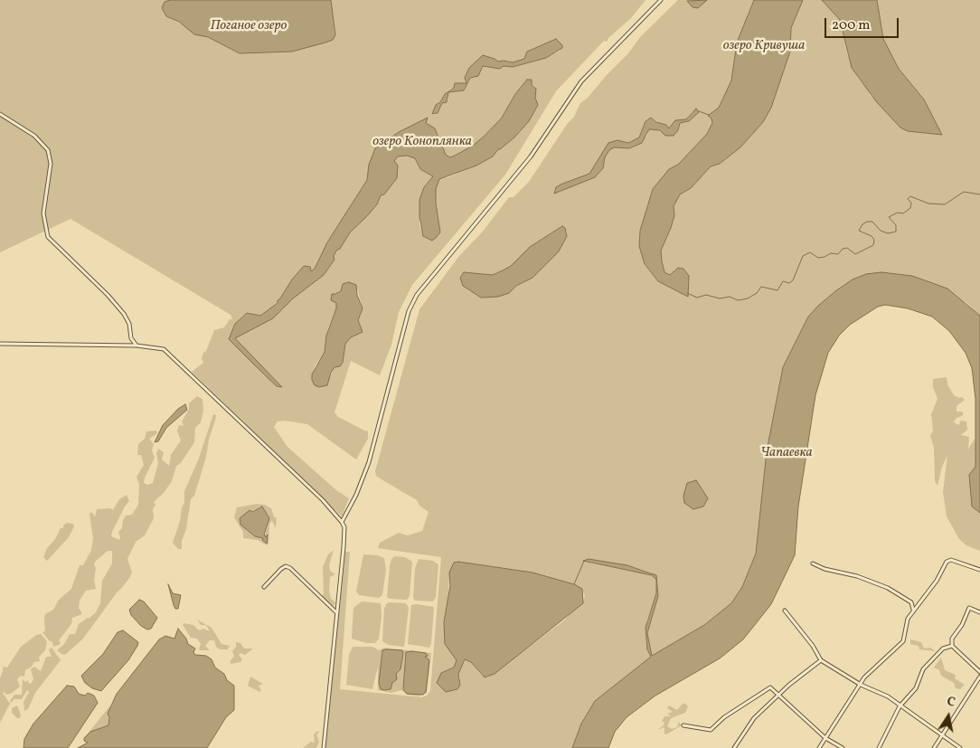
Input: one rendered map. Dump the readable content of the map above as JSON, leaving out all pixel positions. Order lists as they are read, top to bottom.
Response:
{
  "water": [
    "Поганое озеро",
    "озеро Кривуша",
    "озеро Коноплянка",
    "Чапаевка"
  ],
  "scale_bar": "200 m",
  "north": "top"
}
